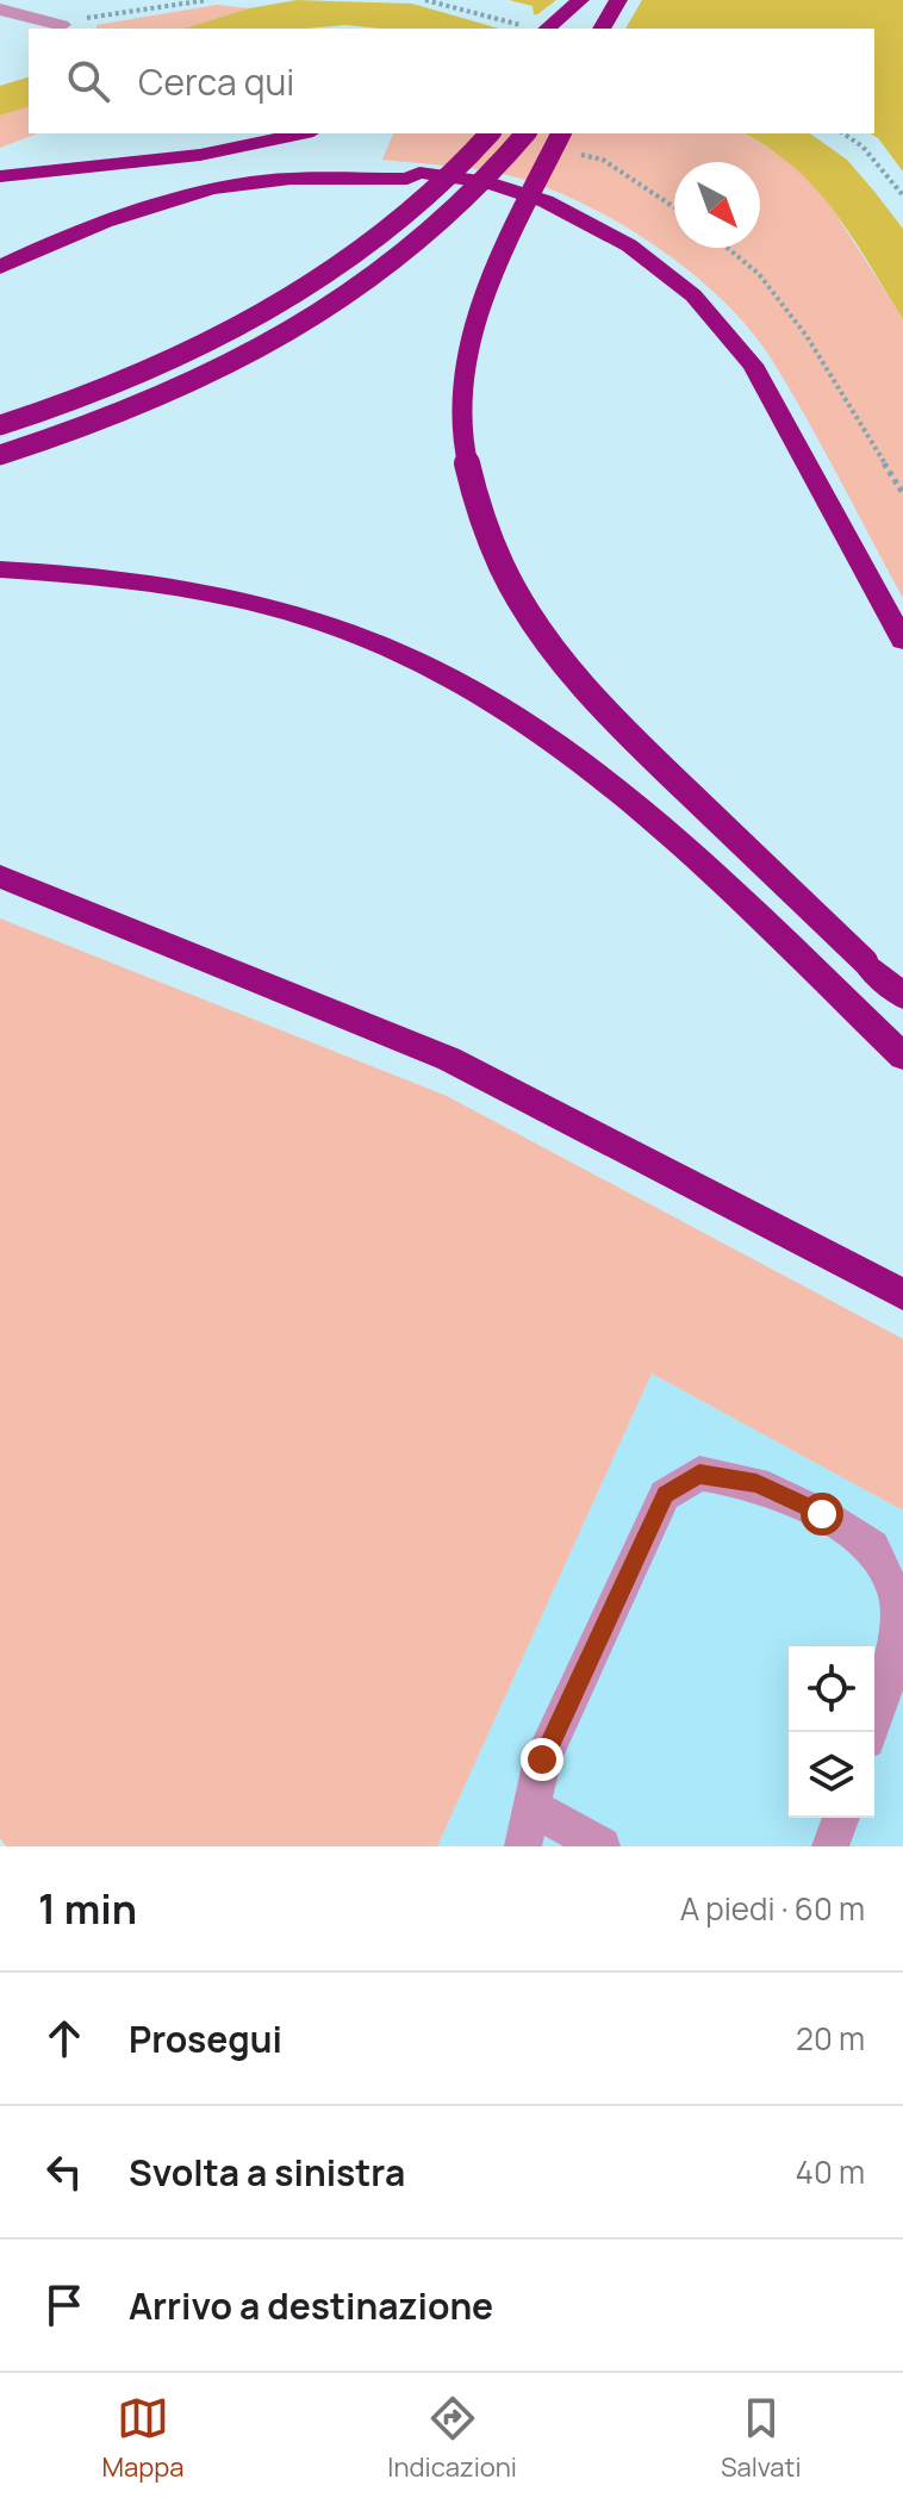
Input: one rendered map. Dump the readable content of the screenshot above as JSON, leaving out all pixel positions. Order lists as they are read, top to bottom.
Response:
{
  "north": "bottom right",
  "page": {
    "search": "Cerca qui",
    "heading": ["1 min", "A piedi · 60 m"],
    "list": [
      ["Prosegui", "20 m"],
      ["Svolta a sinistra", "40 m"],
      "Arrivo a destinazione"
    ],
    "nav": ["Mappa", "Indicazioni", "Salvati"]
  }
}
